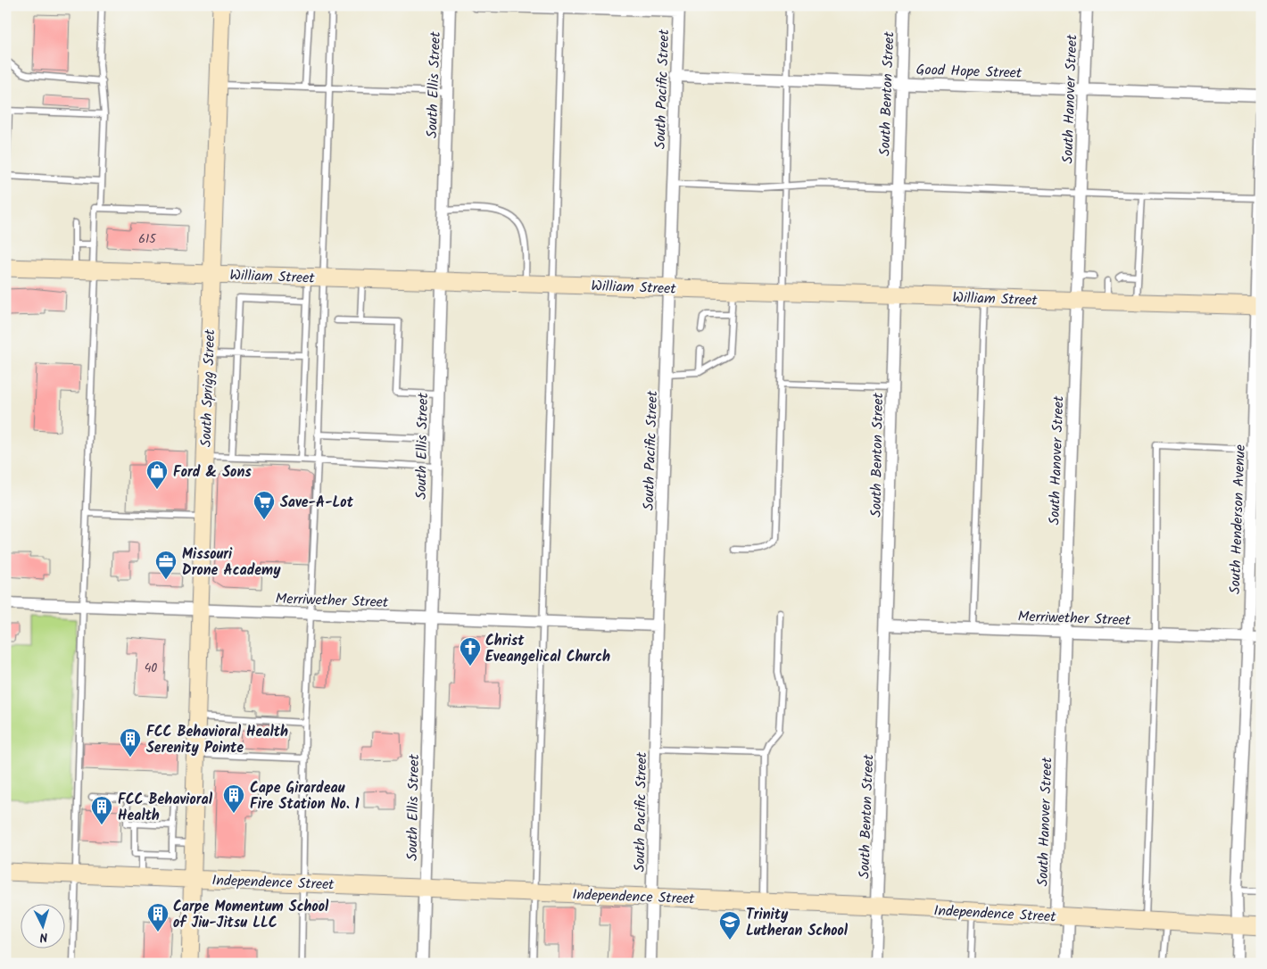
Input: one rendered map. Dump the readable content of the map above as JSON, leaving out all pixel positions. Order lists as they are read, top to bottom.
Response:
{
  "streets": {
    "main road": ["William Street", "South Sprigg Street", "Independence Street"],
    "street": [
      "Good Hope Street",
      "South Ellis Street",
      "South Pacific Street",
      "South Benton Street",
      "South Hanover Street",
      "South Henderson Avenue",
      "Merriwether Street"
    ]
  },
  "crossings": [
    ["Good Hope Street", "South Pacific Street"],
    ["Good Hope Street", "South Benton Street"],
    ["Good Hope Street", "South Hanover Street"],
    ["South Ellis Street", "William Street"],
    ["South Ellis Street", "Merriwether Street"],
    ["South Ellis Street", "Independence Street"],
    ["South Pacific Street", "William Street"],
    ["South Pacific Street", "Merriwether Street"],
    ["South Pacific Street", "Independence Street"],
    ["South Benton Street", "William Street"],
    ["South Benton Street", "Merriwether Street"],
    ["South Benton Street", "Independence Street"],
    ["South Hanover Street", "William Street"],
    ["South Hanover Street", "Merriwether Street"],
    ["South Hanover Street", "Independence Street"],
    ["William Street", "South Sprigg Street"],
    ["William Street", "South Henderson Avenue"],
    ["South Sprigg Street", "Merriwether Street"],
    ["South Sprigg Street", "Independence Street"],
    ["South Henderson Avenue", "Merriwether Street"],
    ["South Henderson Avenue", "Independence Street"]
  ],
  "places": {
    "shop": ["Ford & Sons"],
    "supermarket": ["Save-A-Lot"],
    "office": ["Missouri Drone Academy"],
    "church": ["Christ Eveangelical Church"],
    "building": [
      "FCC Behavioral Health Serenity Pointe",
      "Cape Girardeau Fire Station No. 1",
      "FCC Behavioral Health",
      "Carpe Momentum School of Jiu-Jitsu LLC"
    ],
    "school or university": ["Trinity Lutheran School"]
  },
  "house_numbers": ["615", "40"],
  "north": "bottom"
}
